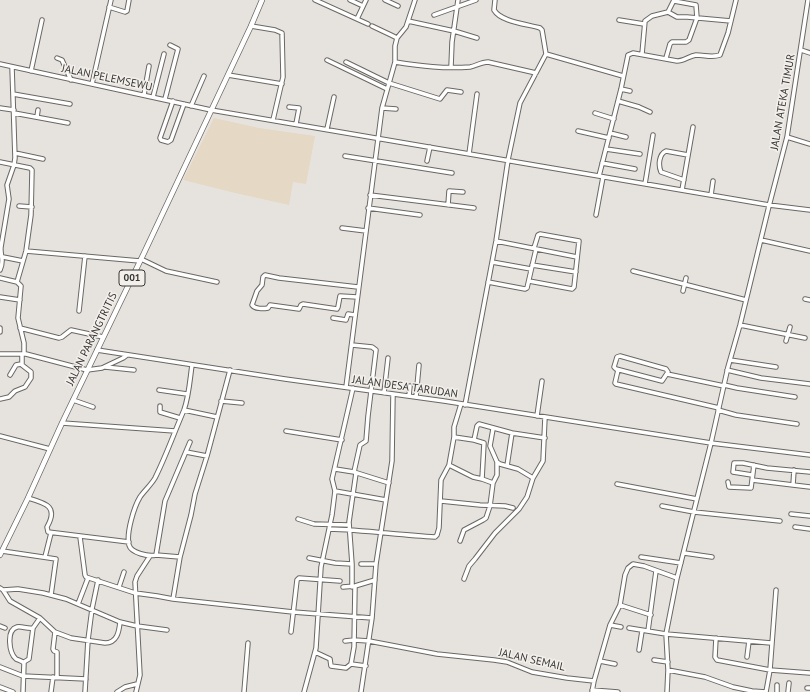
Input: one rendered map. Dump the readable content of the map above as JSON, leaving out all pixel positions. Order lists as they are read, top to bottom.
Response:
{
  "streets": {
    "main road": ["001", "JALAN PARANGTRITIS"],
    "street": [
      "JALAN PELEMSEWU",
      "JALAN ATEKA TIMUR",
      "JALAN DESA TARUDAN",
      "JALAN SEMAIL"
    ]
  },
  "crossings": [
    ["JALAN PELEMSEWU", "JALAN ATEKA TIMUR"],
    ["JALAN PELEMSEWU", "JALAN PARANGTRITIS"],
    ["JALAN ATEKA TIMUR", "JALAN DESA TARUDAN"],
    ["JALAN PARANGTRITIS", "JALAN DESA TARUDAN"]
  ]
}
